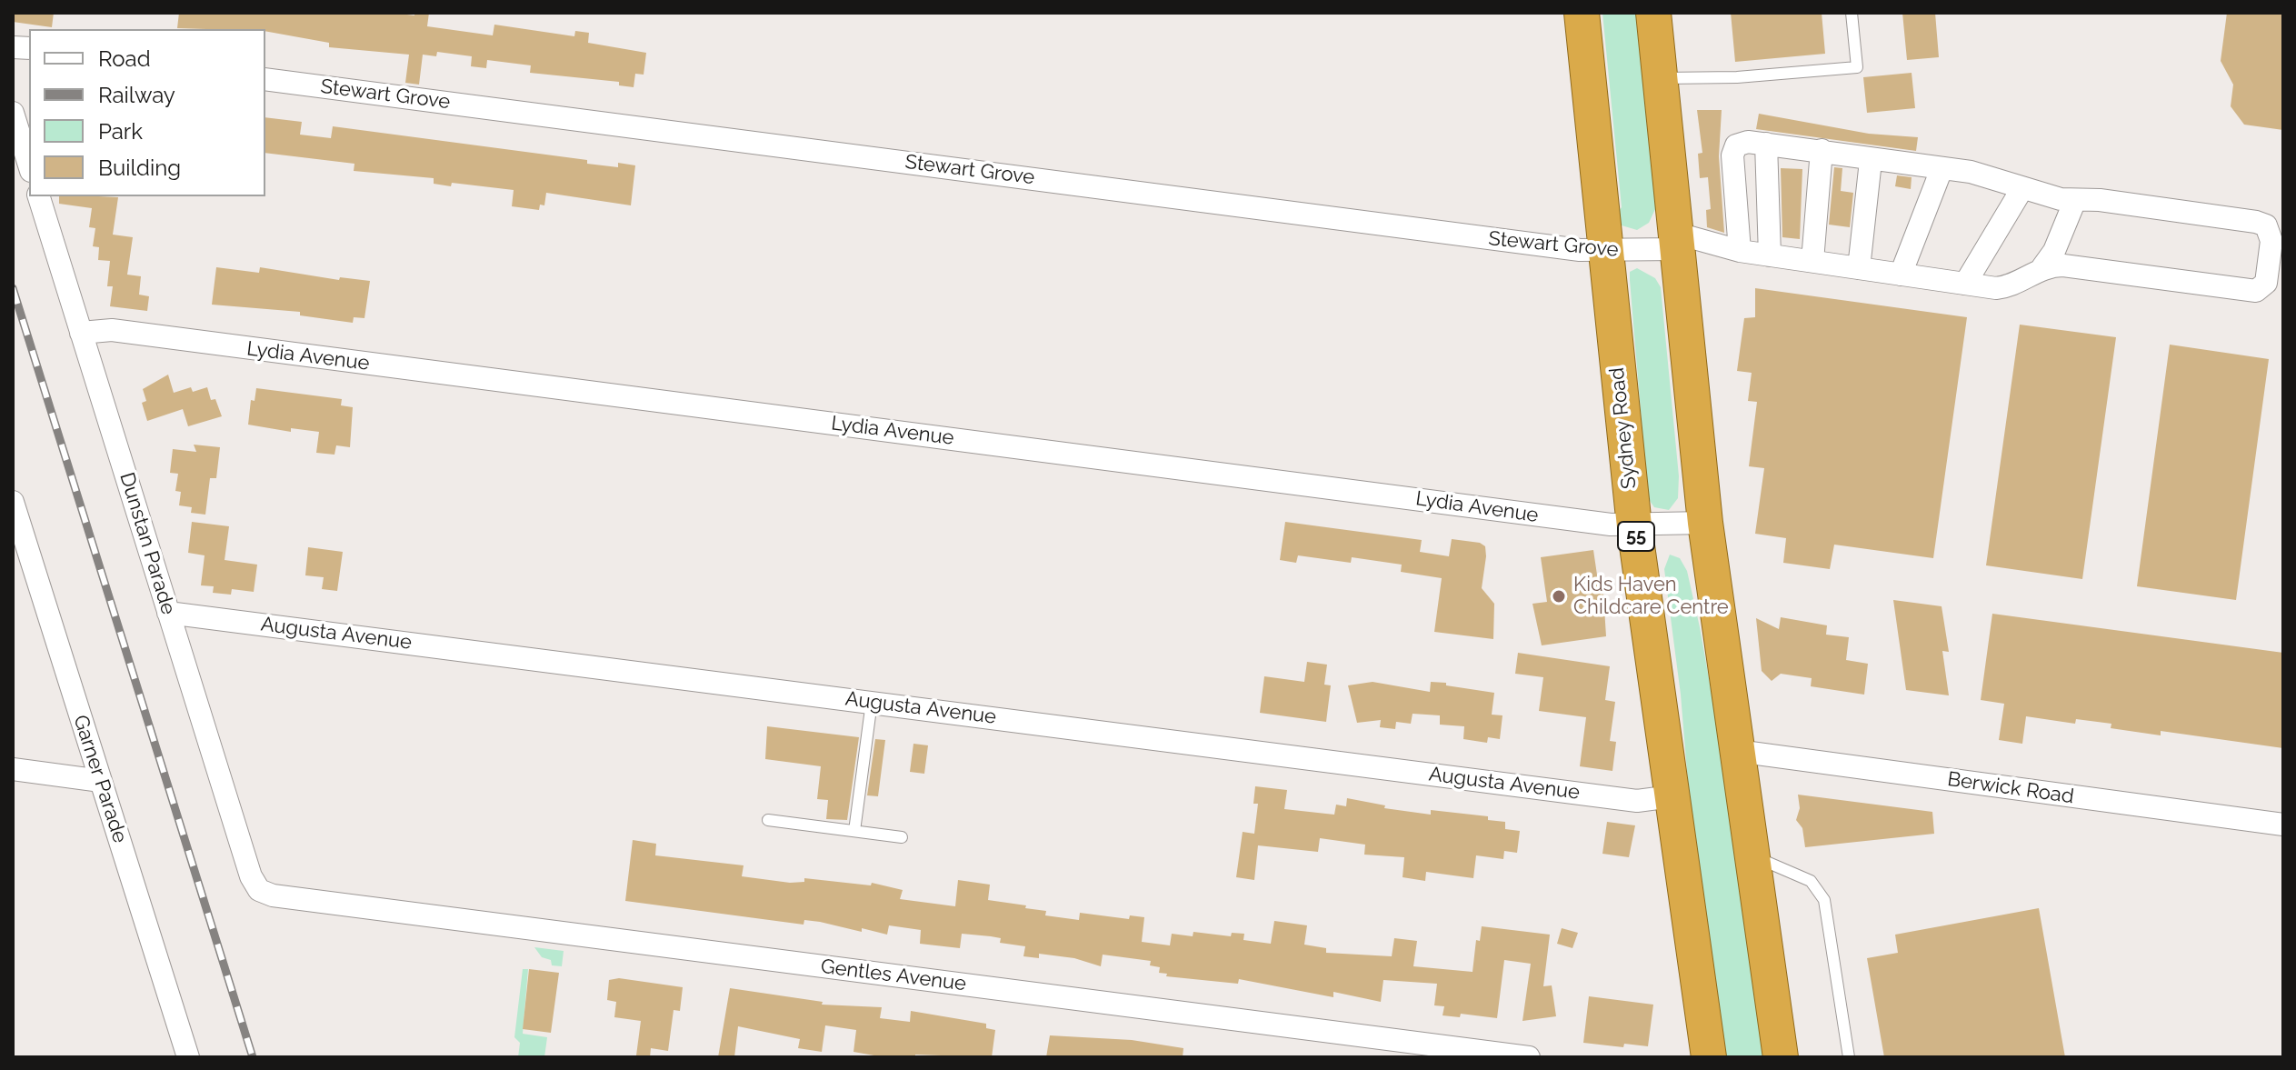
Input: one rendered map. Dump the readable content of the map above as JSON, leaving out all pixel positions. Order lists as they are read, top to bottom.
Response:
{
  "streets": {
    "highway": ["Sydney Road", "55"],
    "street": [
      "Stewart Grove",
      "Lydia Avenue",
      "Dunstan Parade",
      "Augusta Avenue",
      "Garner Parade",
      "Berwick Road",
      "Gentles Avenue"
    ]
  },
  "crossings": [
    ["Stewart Grove", "Sydney Road"],
    ["Lydia Avenue", "Sydney Road"],
    ["Lydia Avenue", "Dunstan Parade"],
    ["Sydney Road", "Augusta Avenue"],
    ["Dunstan Parade", "Augusta Avenue"],
    ["Dunstan Parade", "Gentles Avenue"]
  ],
  "places": ["Kids Haven Childcare Centre"],
  "legend": [
    "Road",
    "Railway",
    "Park",
    "Building"
  ]
}
